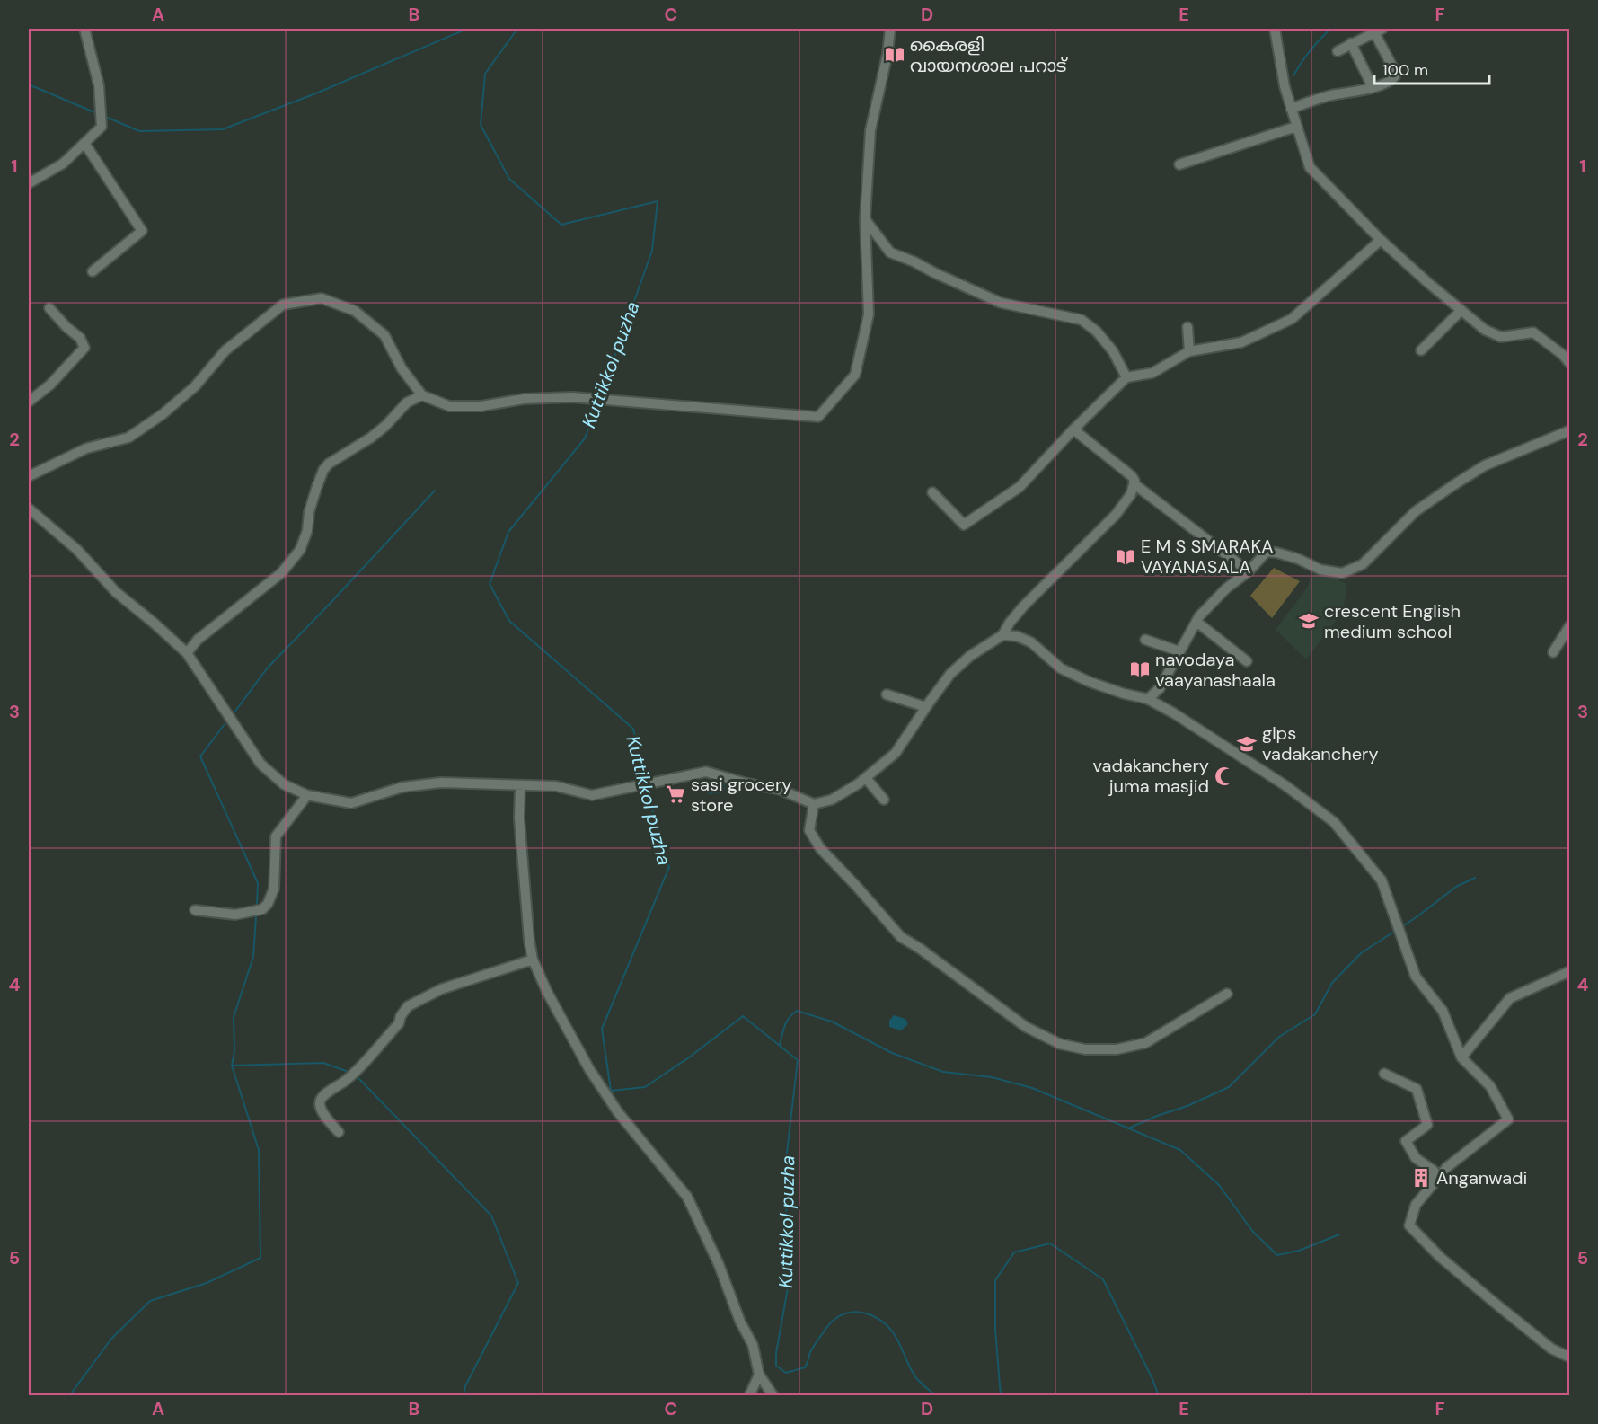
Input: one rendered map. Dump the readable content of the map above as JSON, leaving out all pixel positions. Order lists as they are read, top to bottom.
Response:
{
  "water": ["Kuttikkol puzha"],
  "places": {
    "library": ["കൈരളി വായനശാല പറാട്", "E M S SMARAKA VAYANASALA", "navodaya vaayanashaala"],
    "school or university": ["crescent English medium school", "glps vadakanchery"],
    "mosque": ["vadakanchery juma masjid"],
    "supermarket": ["sasi grocery store"],
    "building": ["Anganwadi"]
  },
  "scale_bar": "100 m",
  "grid": {
    "columns": [
      "A",
      "B",
      "C",
      "D",
      "E",
      "F"
    ],
    "rows": [
      "1",
      "2",
      "3",
      "4",
      "5"
    ]
  }
}
